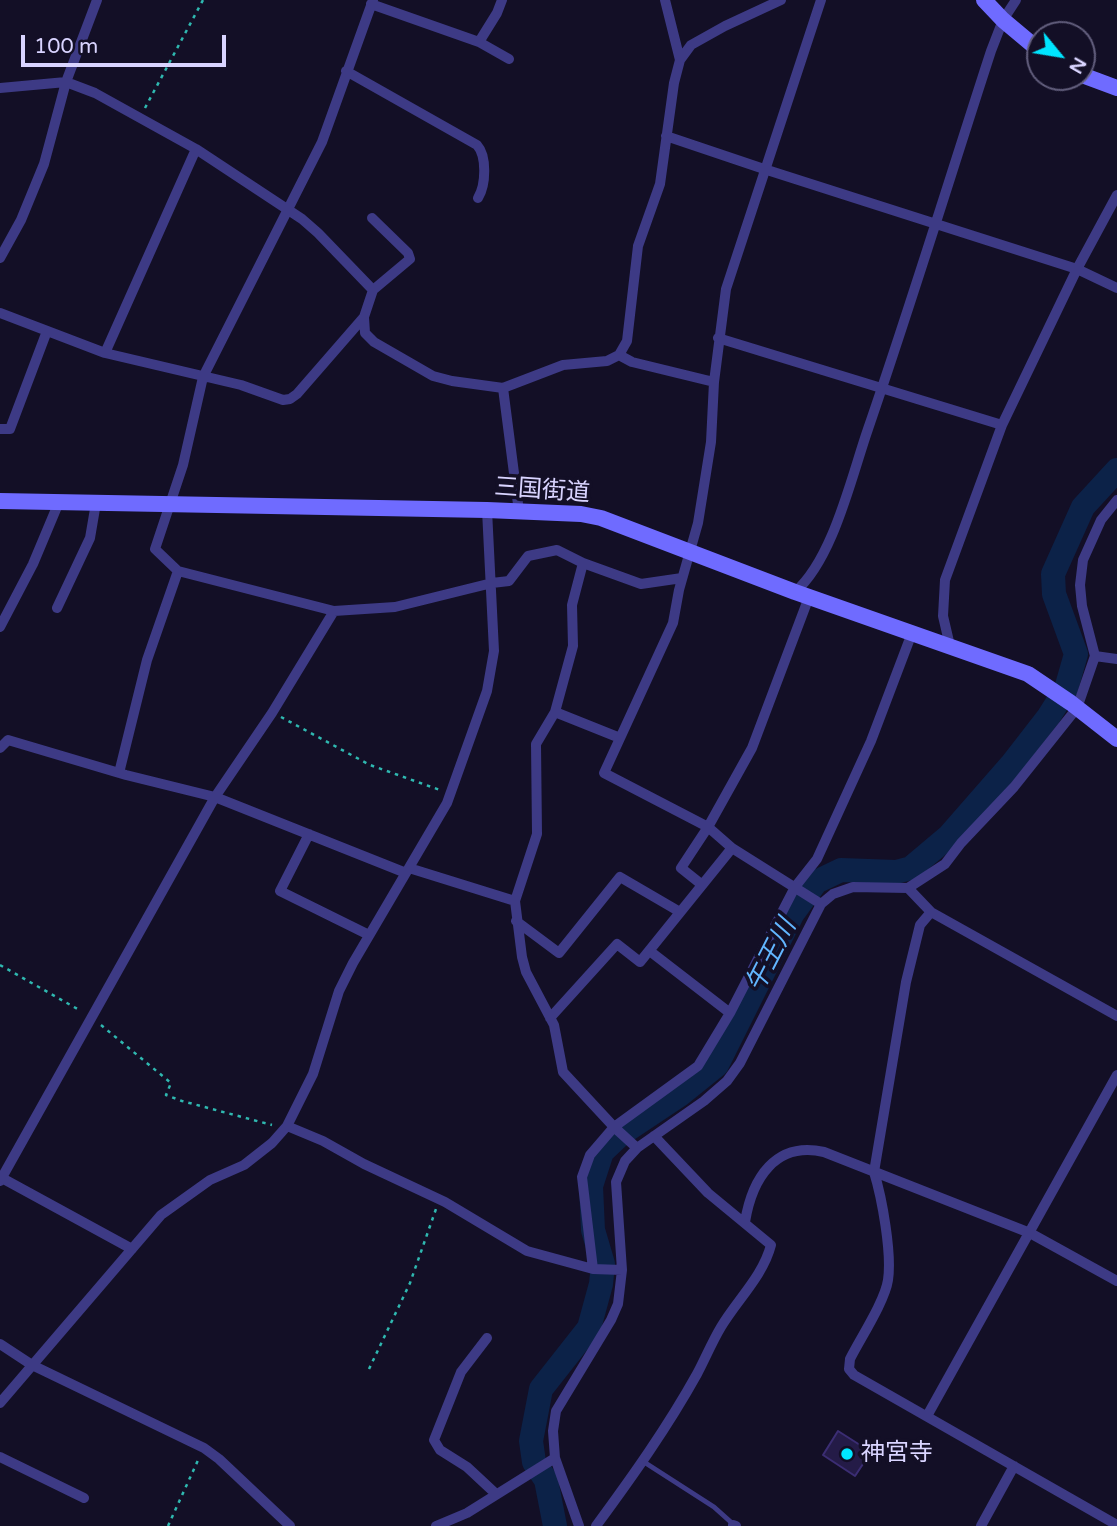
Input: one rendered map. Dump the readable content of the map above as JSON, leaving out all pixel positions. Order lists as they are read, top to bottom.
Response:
{
  "streets": {
    "street": ["三国街道"]
  },
  "water": ["午王川"],
  "places": ["神宮寺"],
  "scale_bar": "100 m",
  "north": "bottom right"
}
